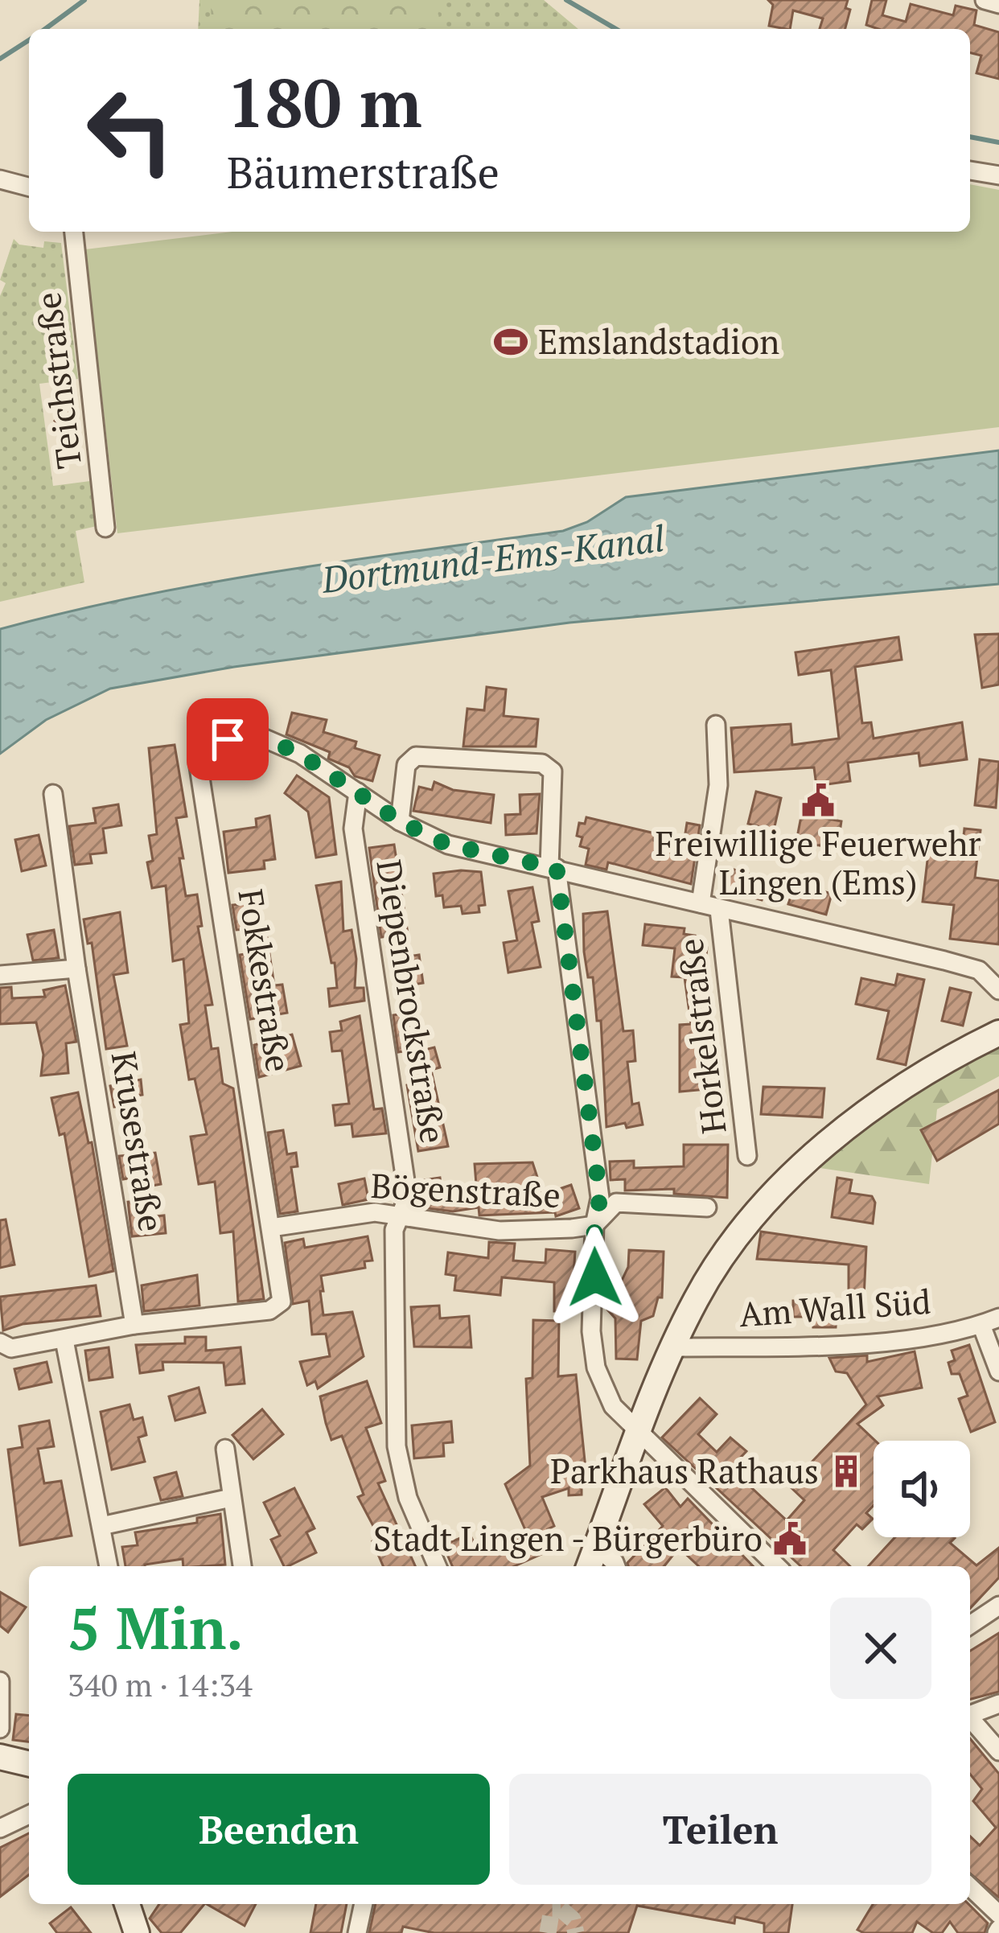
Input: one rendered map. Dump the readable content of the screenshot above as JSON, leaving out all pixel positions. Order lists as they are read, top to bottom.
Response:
{
  "streets": {
    "street": [
      "Teichstraße",
      "Fokkestraße",
      "Diepenbrockstraße",
      "Horkelstraße",
      "Krusestraße",
      "Bögenstraße",
      "Am Wall Süd"
    ]
  },
  "crossings": [
    ["Fokkestraße", "Diepenbrockstraße"],
    ["Fokkestraße", "Krusestraße"],
    ["Fokkestraße", "Bögenstraße"],
    ["Diepenbrockstraße", "Bögenstraße"]
  ],
  "water": ["Dortmund-Ems-Kanal"],
  "places": {
    "sports": ["Emslandstadion"],
    "public building": ["Freiwillige Feuerwehr Lingen (Ems)", "Stadt Lingen - Bürgerbüro"],
    "building": ["Parkhaus Rathaus"]
  },
  "page": {
    "turn": ["180 m", "Bäumerstraße"],
    "heading": ["5 Min.", "340 m · 14:34"],
    "buttons": ["Beenden", "Teilen"]
  }
}
